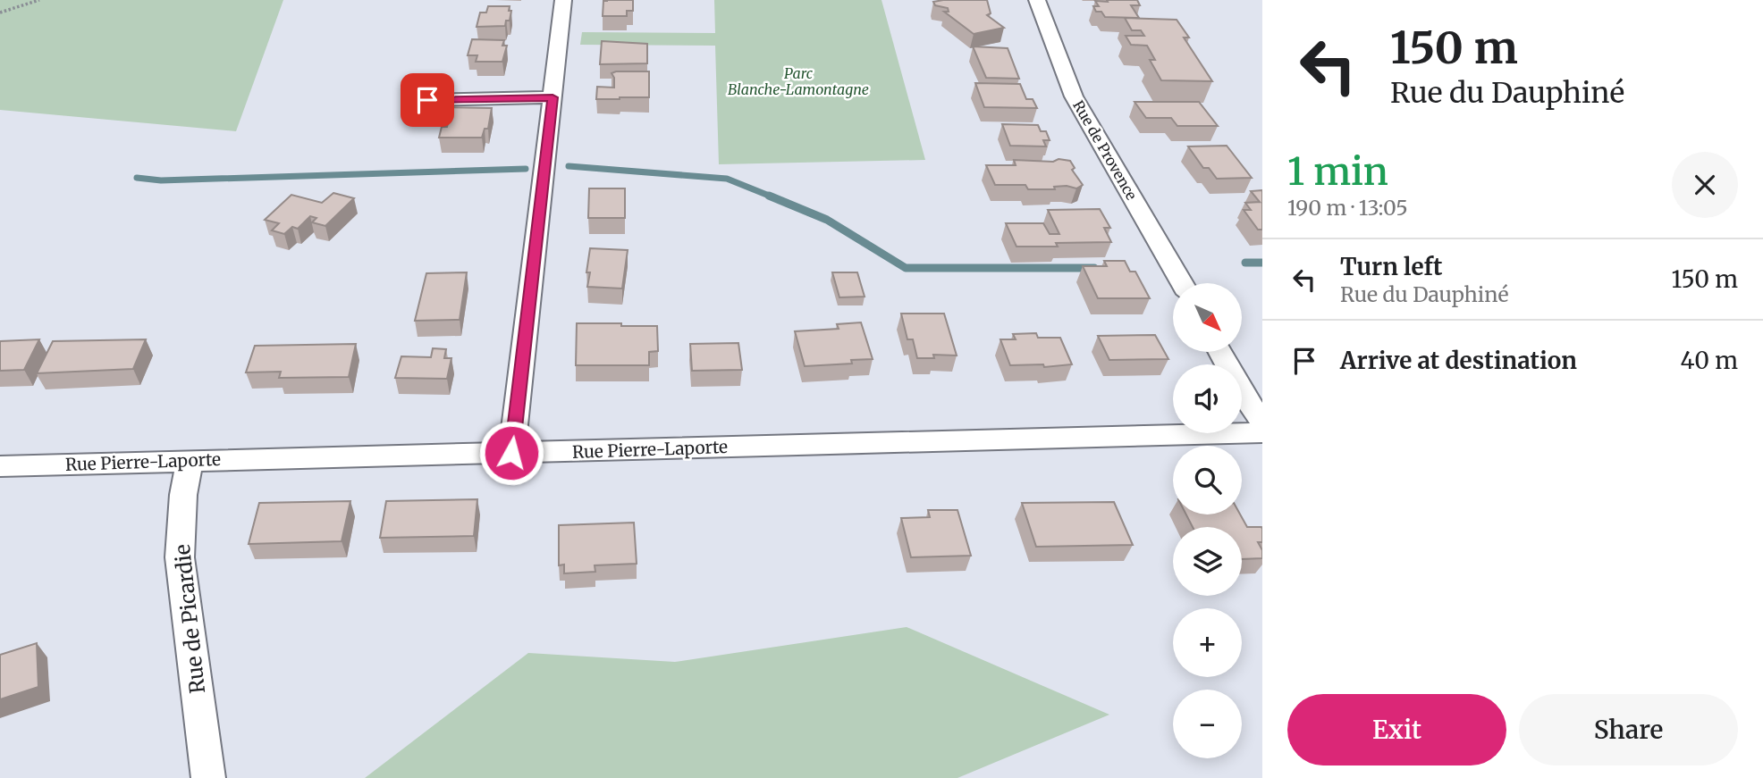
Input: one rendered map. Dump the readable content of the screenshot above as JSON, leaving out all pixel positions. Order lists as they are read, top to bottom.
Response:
{
  "streets": {
    "street": ["Rue de Provence", "Rue Pierre-Laporte", "Rue de Picardie"]
  },
  "crossings": [
    ["Rue Pierre-Laporte", "Rue de Picardie"]
  ],
  "parks": ["Parc Blanche-Lamontagne"],
  "north": "bottom right",
  "page": {
    "turn": ["150 m", "Rue du Dauphiné"],
    "heading": ["1 min", "190 m · 13:05"],
    "list": [
      {
        "name": "Turn left",
        "note": "Rue du Dauphiné",
        "value": "150 m"
      },
      {
        "name": "Arrive at destination",
        "value": "40 m"
      }
    ],
    "map_buttons": ["+", "−"],
    "buttons": ["Exit", "Share"]
  }
}
